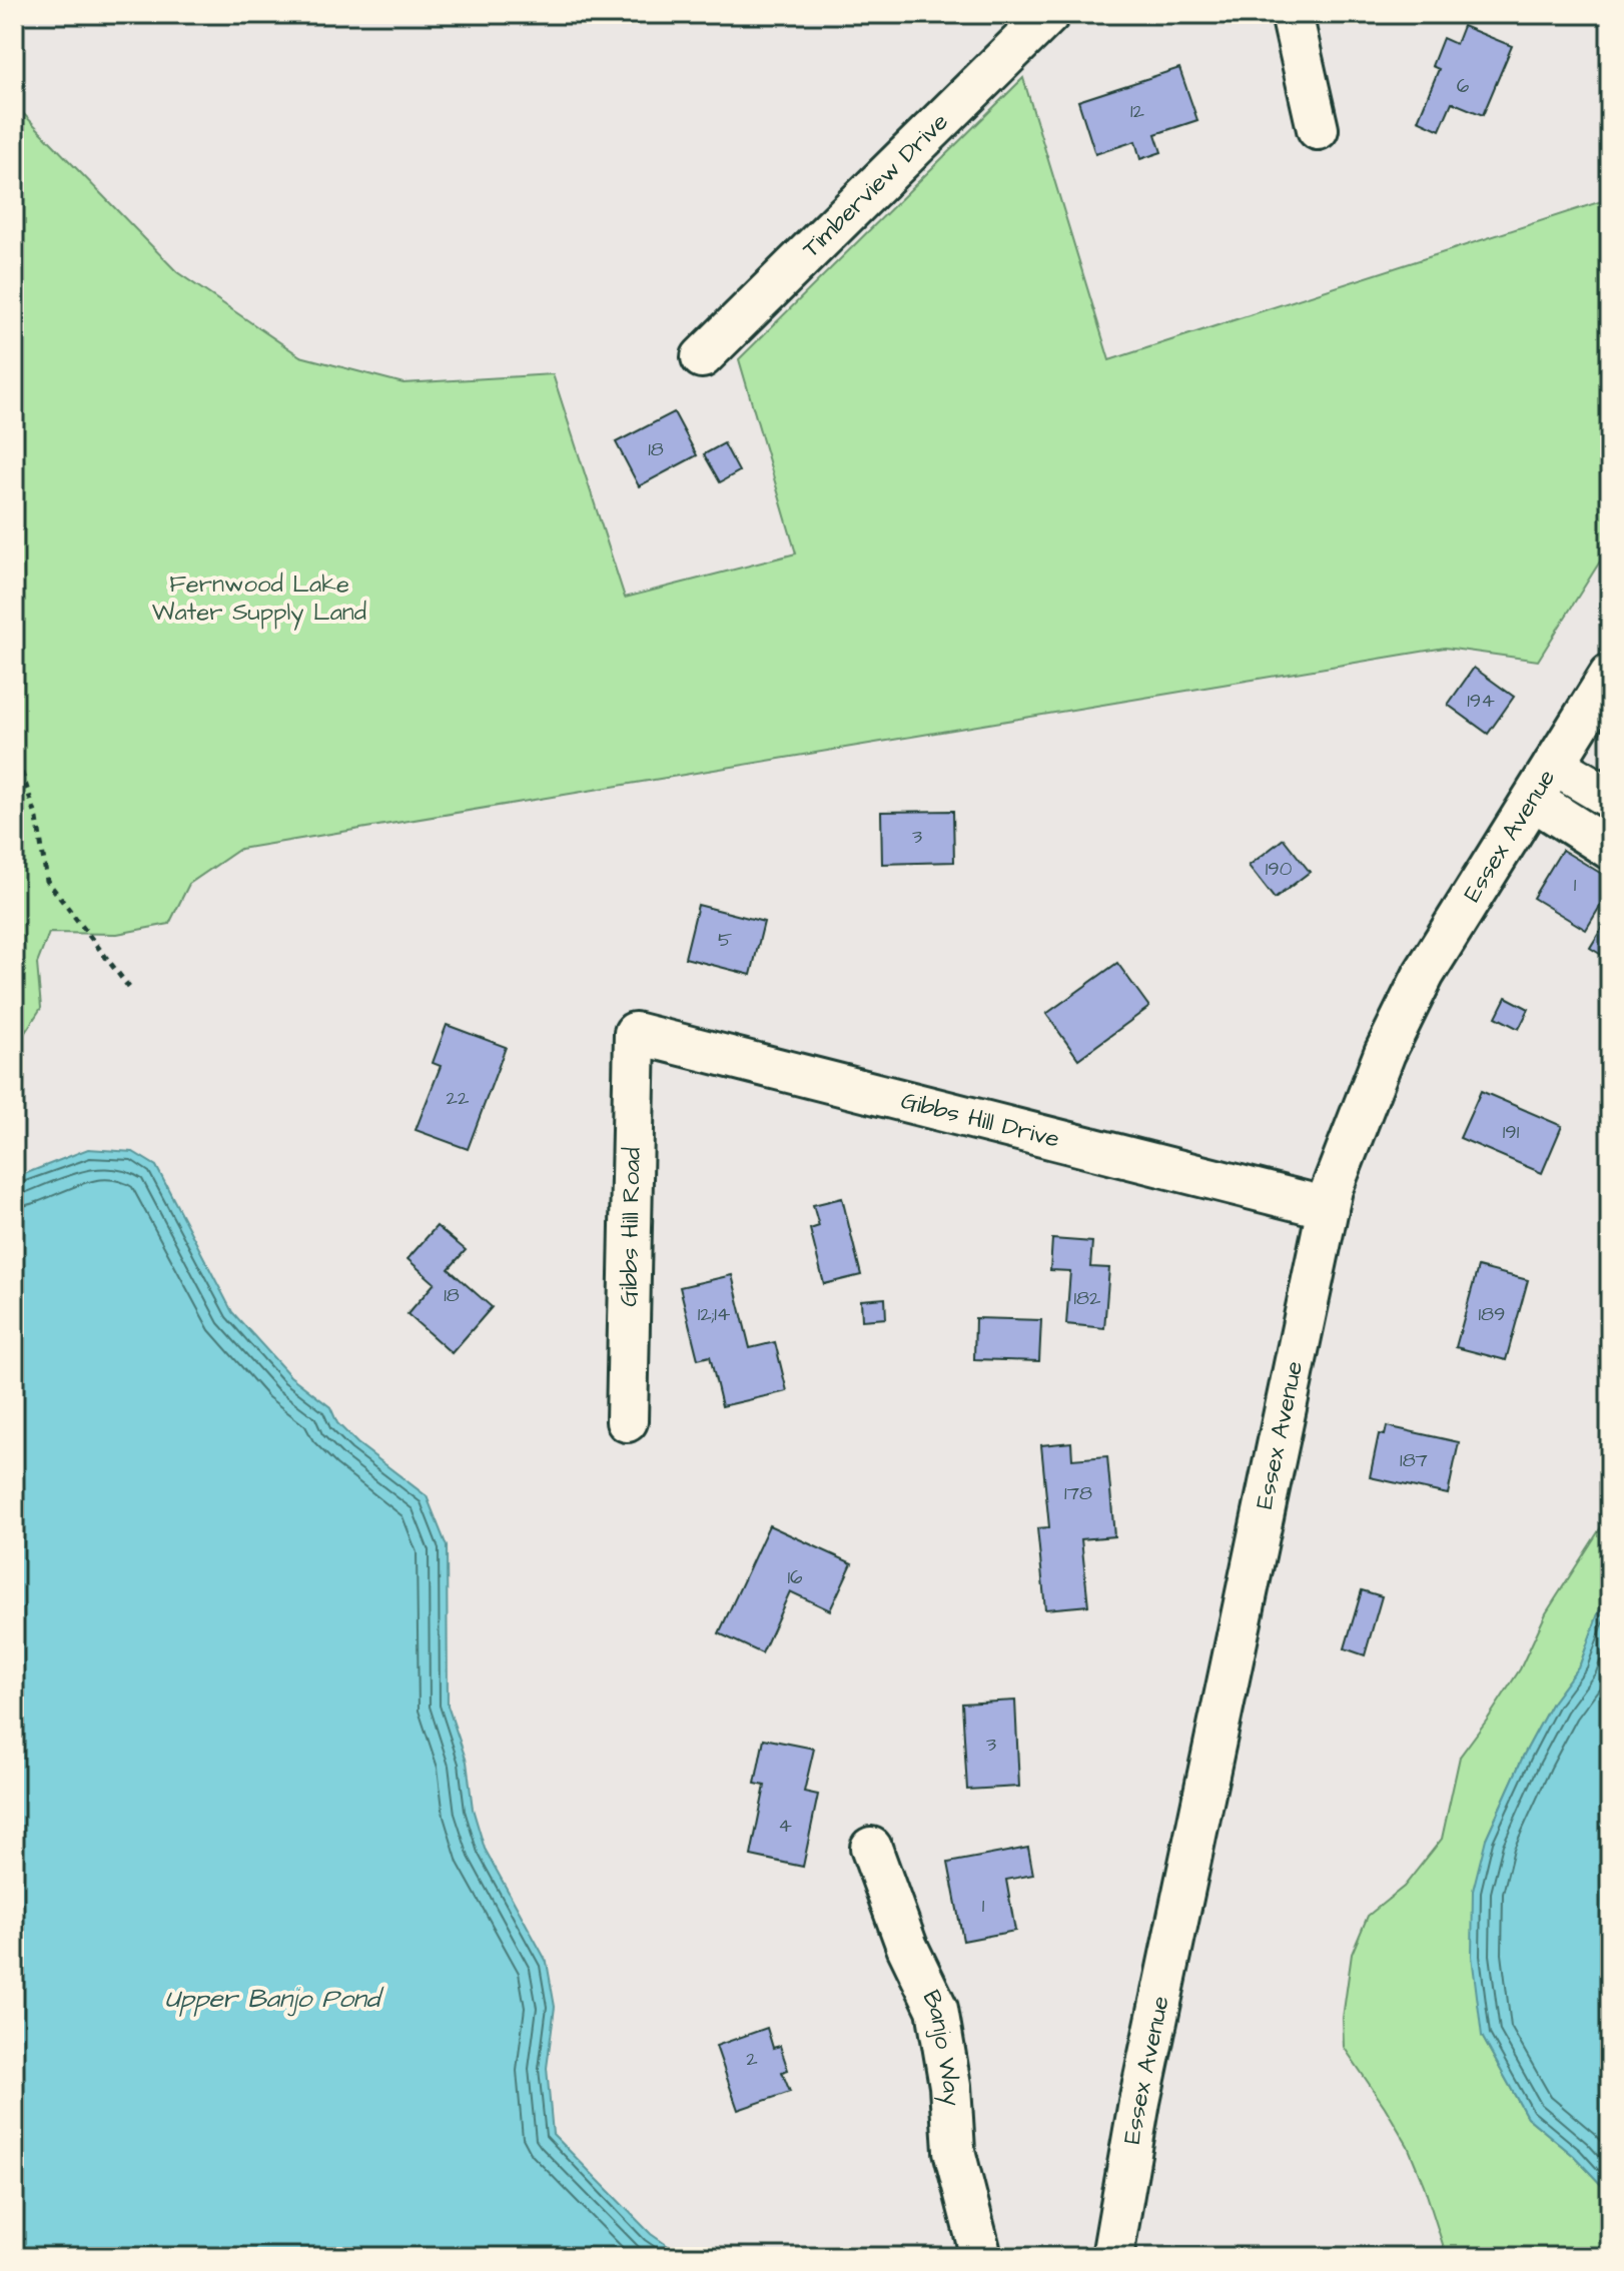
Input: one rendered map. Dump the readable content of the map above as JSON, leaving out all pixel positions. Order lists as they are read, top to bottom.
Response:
{
  "streets": {
    "street": [
      "Timberview Drive",
      "Essex Avenue",
      "Gibbs Hill Drive",
      "Gibbs Hill Road",
      "Banjo Way"
    ]
  },
  "crossings": [
    ["Essex Avenue", "Gibbs Hill Drive"],
    ["Gibbs Hill Drive", "Gibbs Hill Road"]
  ],
  "water": ["Upper Banjo Pond"],
  "parks": ["Fernwood Lake Water Supply Land"],
  "house_numbers": [
    "6",
    "12",
    "18",
    "194",
    "3",
    "190",
    "1",
    "5",
    "22",
    "191",
    "18",
    "182",
    "12;14",
    "189",
    "187",
    "178",
    "16",
    "3",
    "4",
    "1",
    "2"
  ]
}
